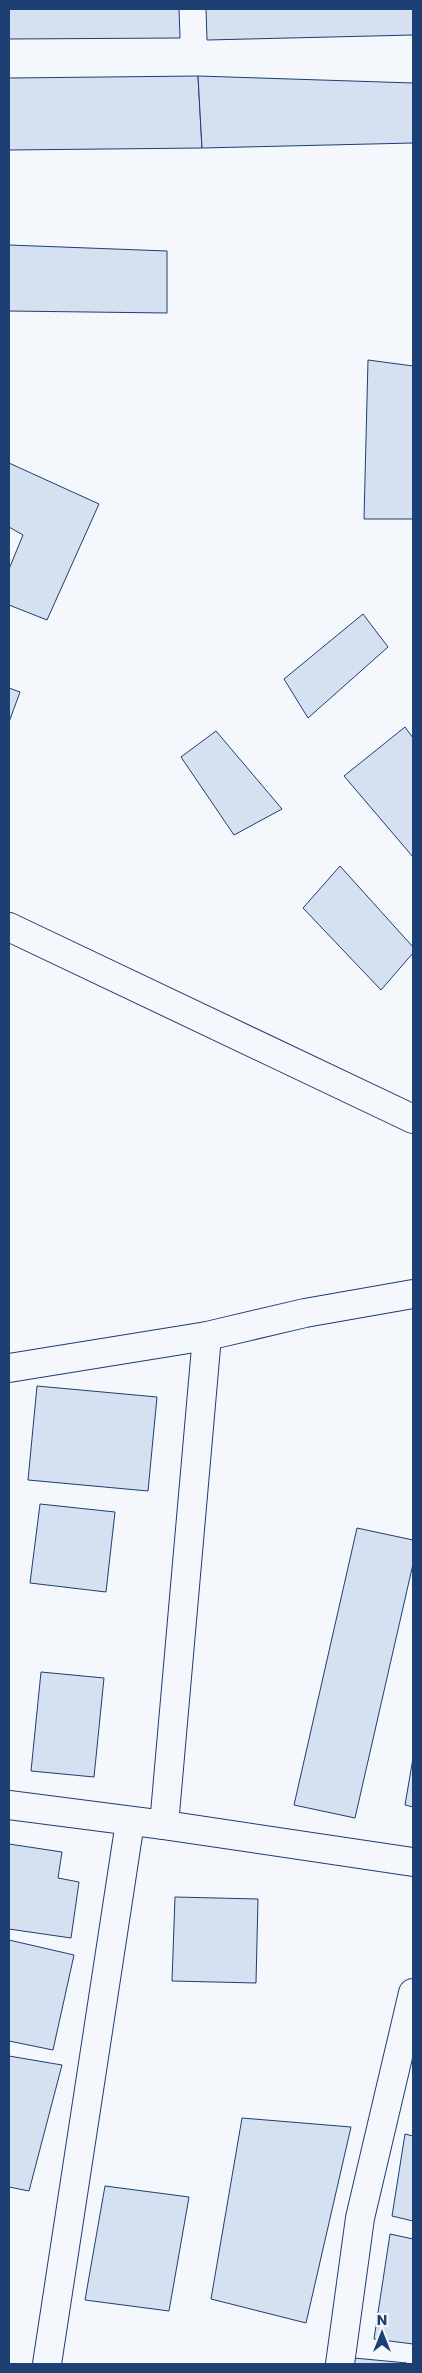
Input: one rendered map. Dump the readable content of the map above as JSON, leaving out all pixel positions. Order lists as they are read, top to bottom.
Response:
{
  "north": "top"
}
